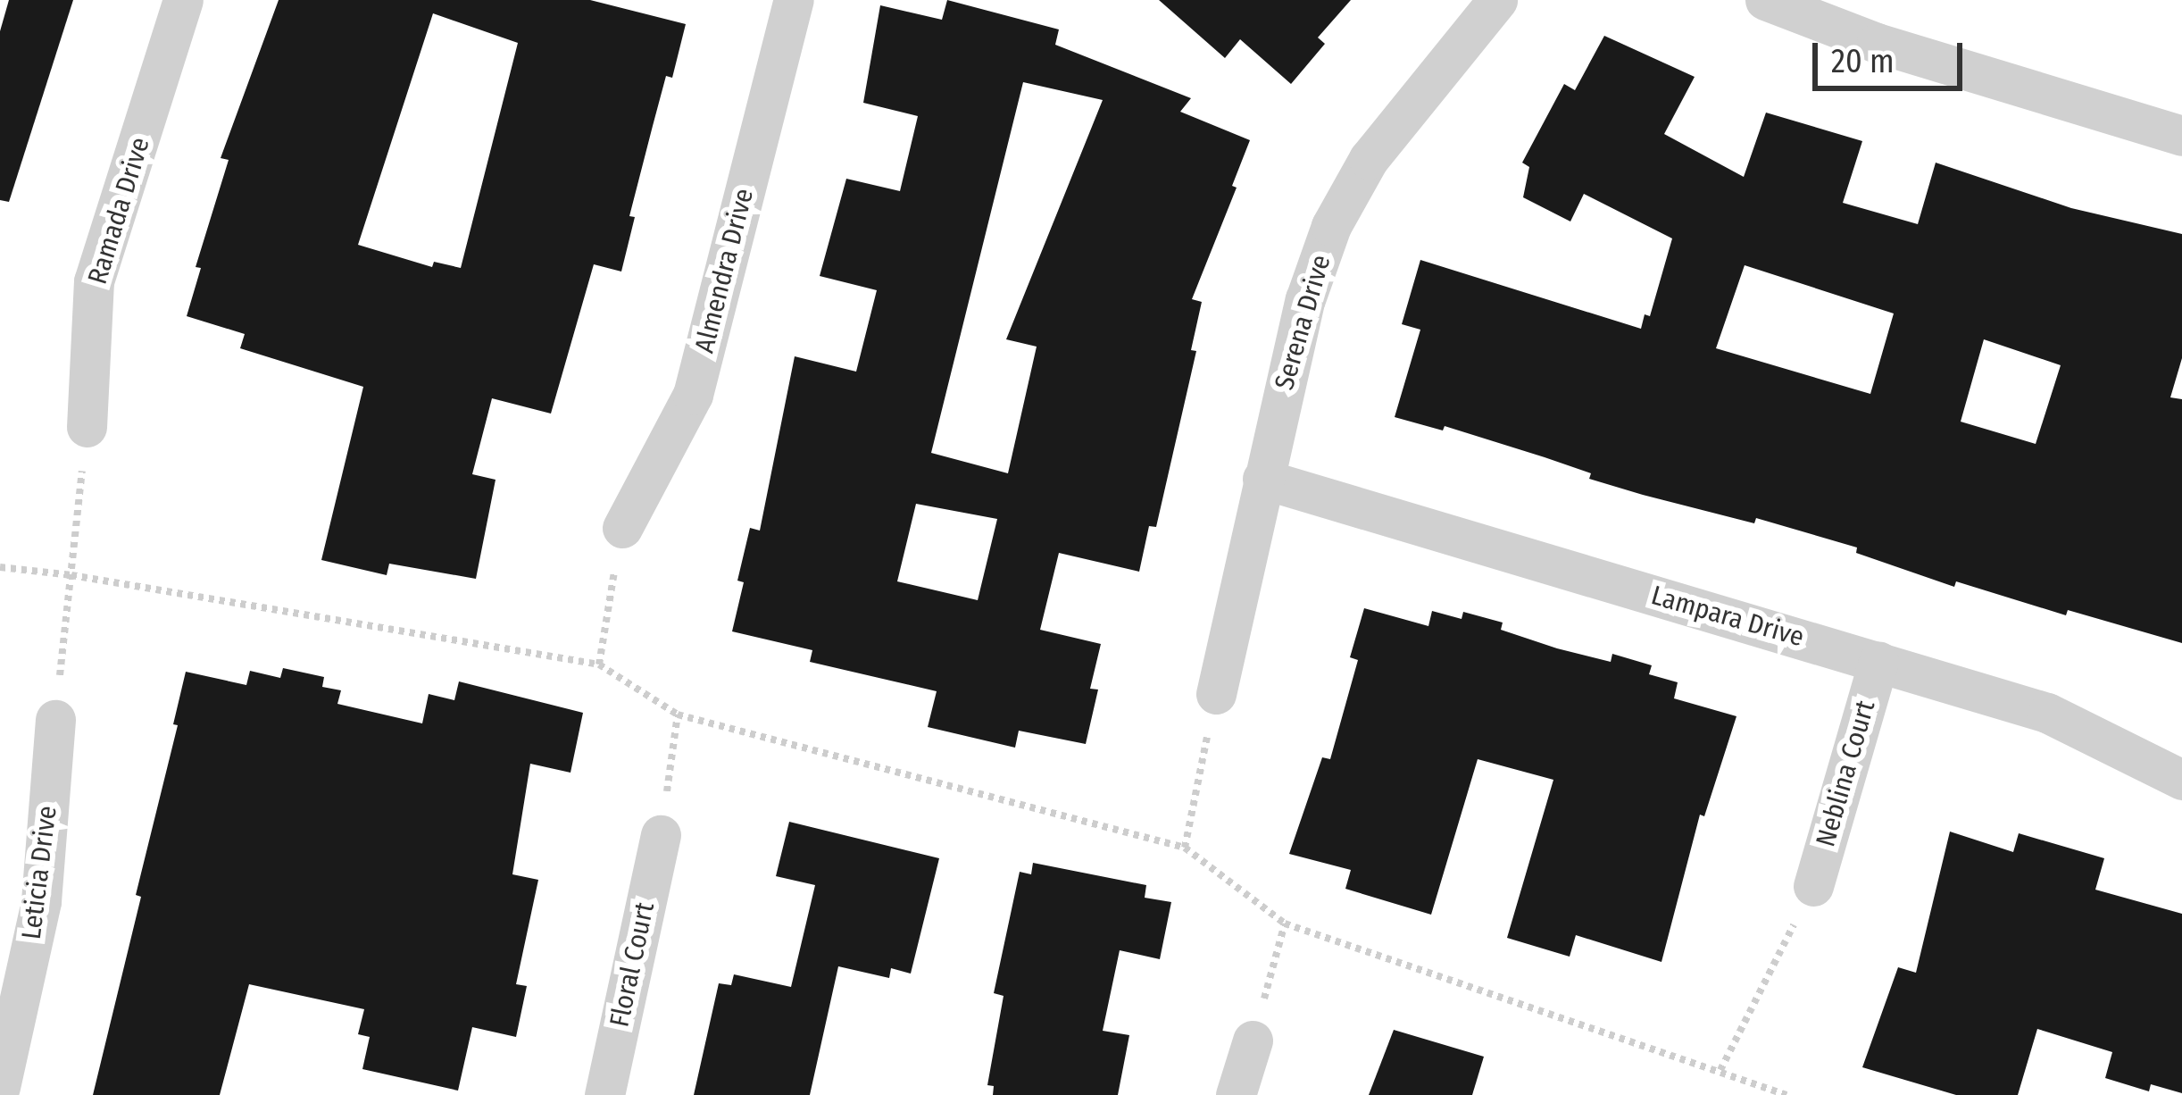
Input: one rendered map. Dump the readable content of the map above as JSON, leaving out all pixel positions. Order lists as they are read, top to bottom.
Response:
{
  "streets": {
    "street": [
      "Ramada Drive",
      "Almendra Drive",
      "Serena Drive",
      "Lampara Drive",
      "Neblina Court",
      "Leticia Drive",
      "Floral Court"
    ]
  },
  "crossings": [
    ["Serena Drive", "Lampara Drive"],
    ["Lampara Drive", "Neblina Court"]
  ],
  "scale_bar": "20 m"
}
